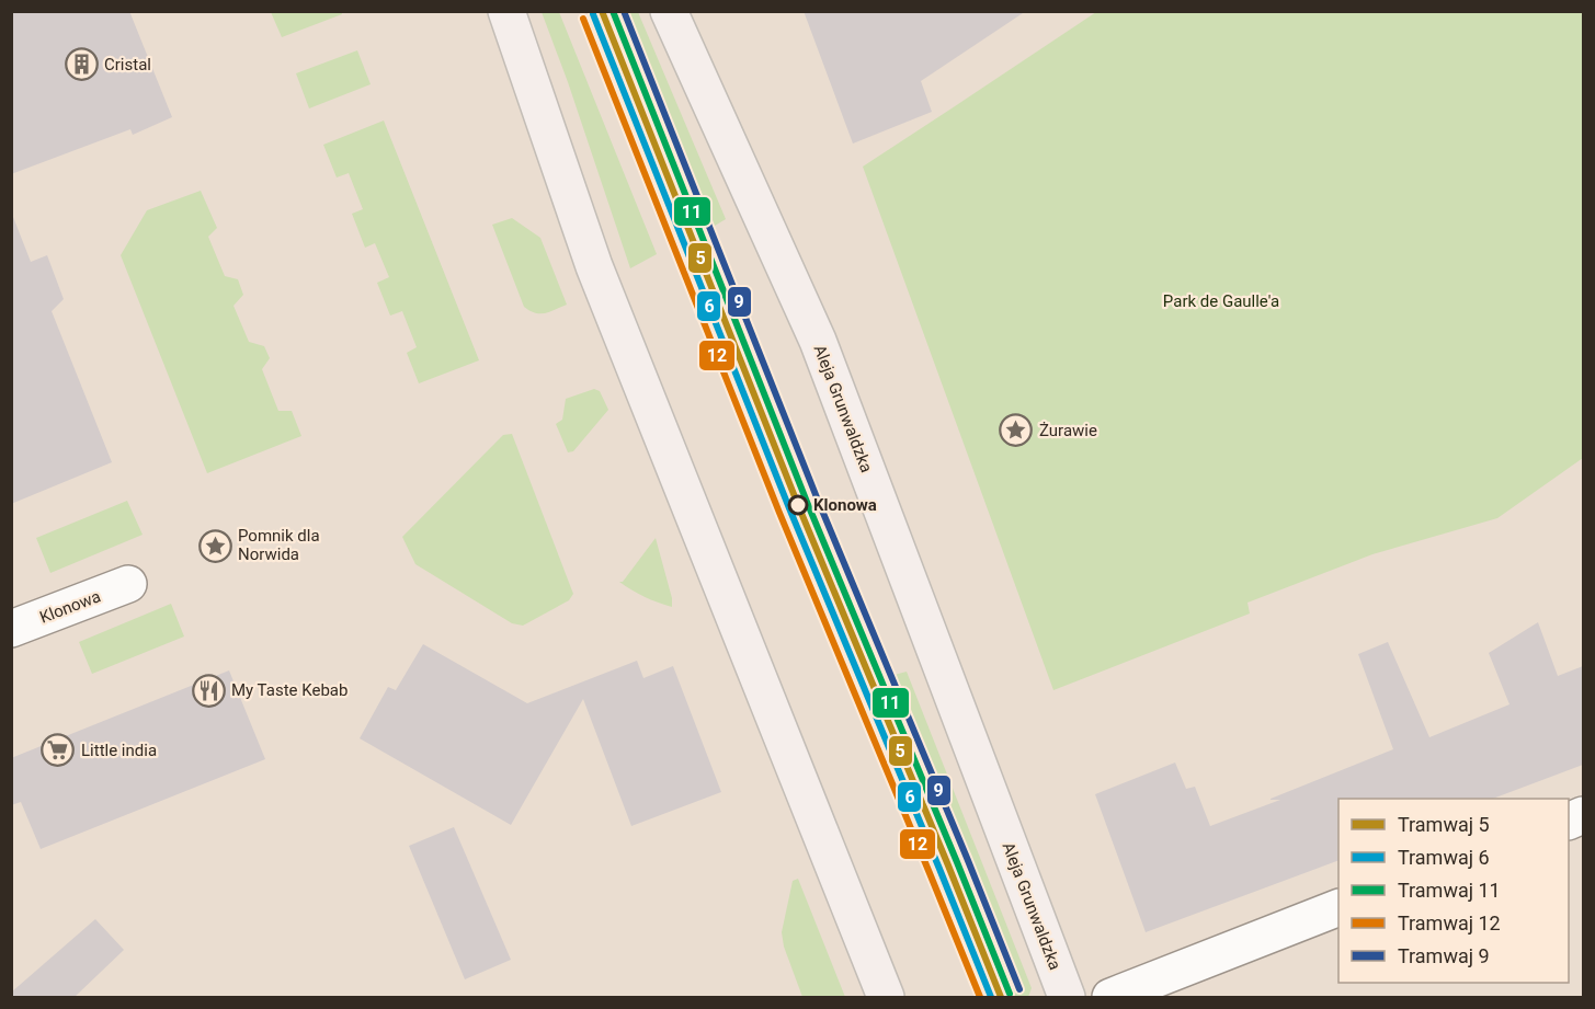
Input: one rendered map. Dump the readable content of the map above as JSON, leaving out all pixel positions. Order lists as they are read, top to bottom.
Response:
{
  "streets": {
    "main road": ["Aleja Grunwaldzka"],
    "street": ["Klonowa"]
  },
  "parks": ["Park de Gaulle'a"],
  "places": {
    "building": ["Cristal"],
    "place": ["Żurawie", "Pomnik dla Norwida"],
    "other": ["Klonowa"],
    "restaurant": ["My Taste Kebab"],
    "supermarket": ["Little india"]
  },
  "lines": [
    "tram line 5",
    "tram line 11",
    "tram line 9",
    "tram line 6",
    "tram line 12"
  ],
  "legend": [
    "Tramwaj 5",
    "Tramwaj 6",
    "Tramwaj 11",
    "Tramwaj 12",
    "Tramwaj 9"
  ]
}
